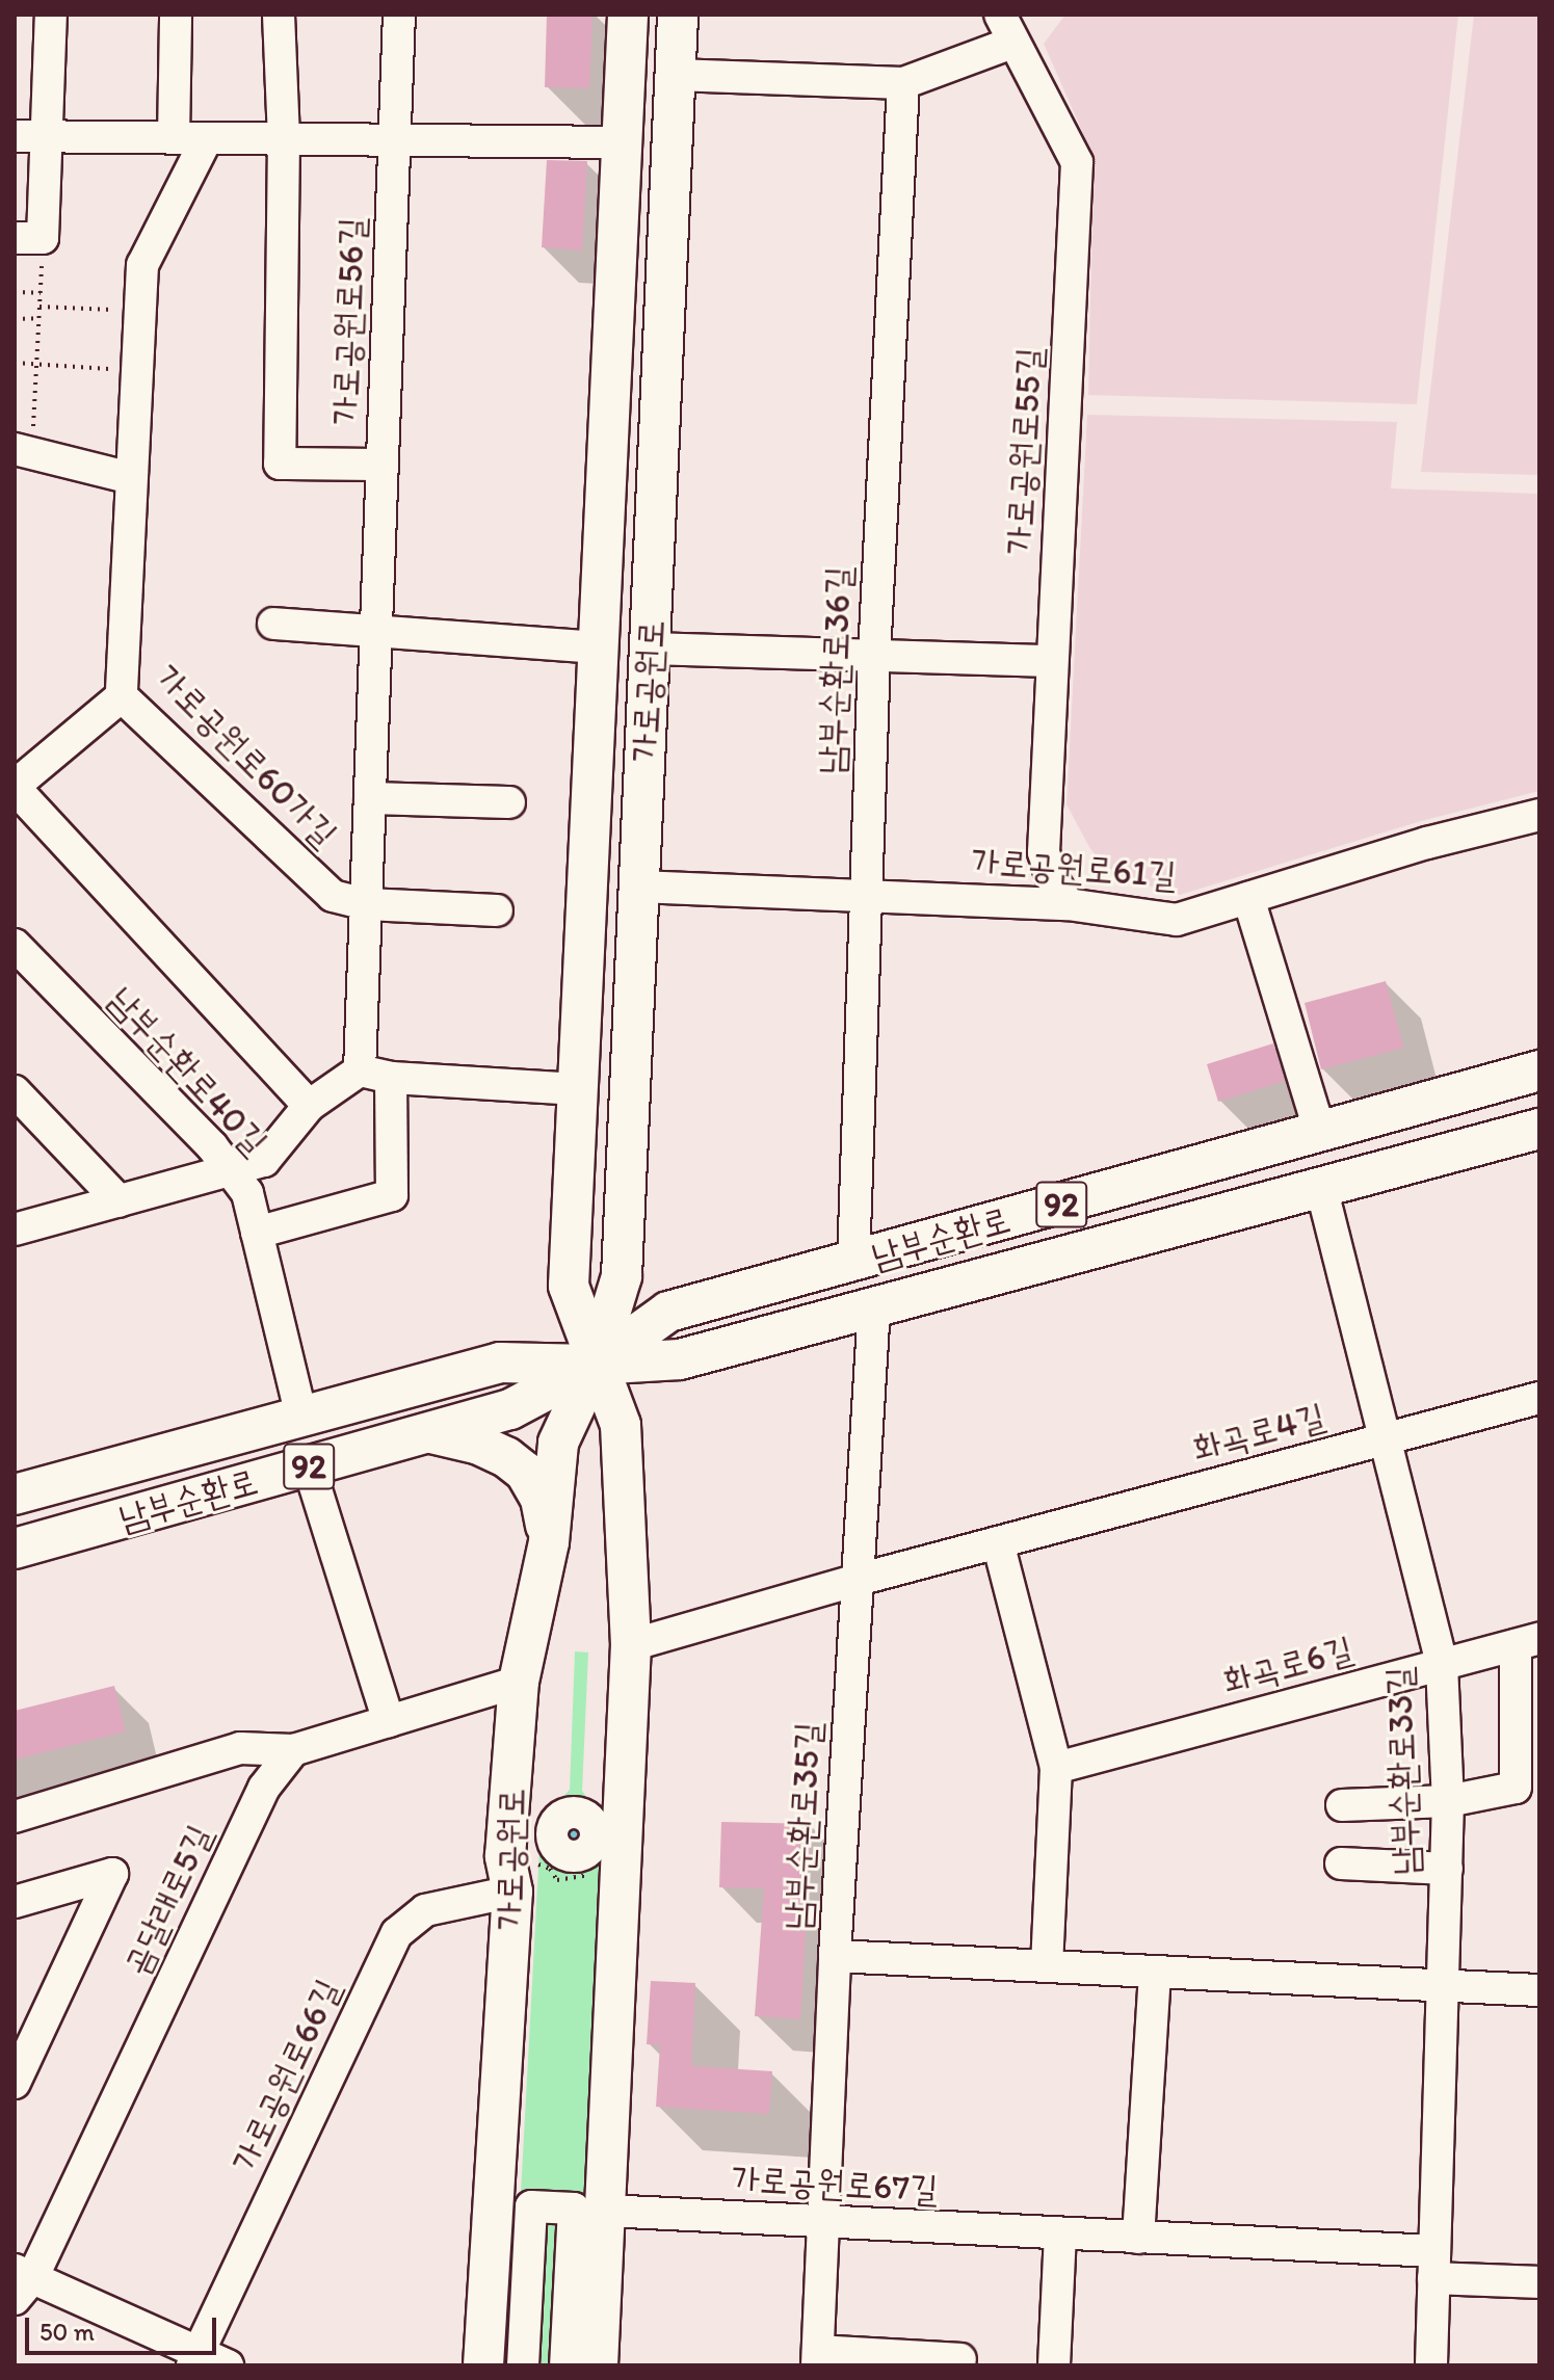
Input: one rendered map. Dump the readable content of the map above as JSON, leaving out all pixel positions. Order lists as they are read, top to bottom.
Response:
{
  "streets": {
    "main road": ["가로공원로", "92", "남부순환로"],
    "street": [
      "가로공원로56길",
      "가로공원로55길",
      "남부순환로36길",
      "가로공원로60가길",
      "가로공원로61길",
      "남부순환로40길",
      "화곡로4길",
      "화곡로6길",
      "남부순환로33길",
      "남부순환로35길",
      "곰달래로5길",
      "가로공원로66길",
      "가로공원로67길"
    ]
  },
  "crossings": [
    ["가로공원로56길", "가로공원로"],
    ["가로공원로56길", "가로공원로60가길"],
    ["가로공원로55길", "가로공원로61길"],
    ["남부순환로36길", "가로공원로61길"],
    ["남부순환로36길", "남부순환로"],
    ["가로공원로", "가로공원로61길"],
    ["가로공원로", "남부순환로"],
    ["가로공원로", "화곡로4길"],
    ["가로공원로", "가로공원로66길"],
    ["가로공원로", "가로공원로67길"],
    ["남부순환로40길", "남부순환로"],
    ["남부순환로", "남부순환로33길"],
    ["남부순환로", "남부순환로35길"],
    ["화곡로4길", "남부순환로33길"],
    ["화곡로4길", "남부순환로35길"],
    ["화곡로6길", "남부순환로33길"],
    ["남부순환로33길", "가로공원로67길"],
    ["남부순환로35길", "가로공원로67길"]
  ],
  "scale_bar": "50 m"
}
